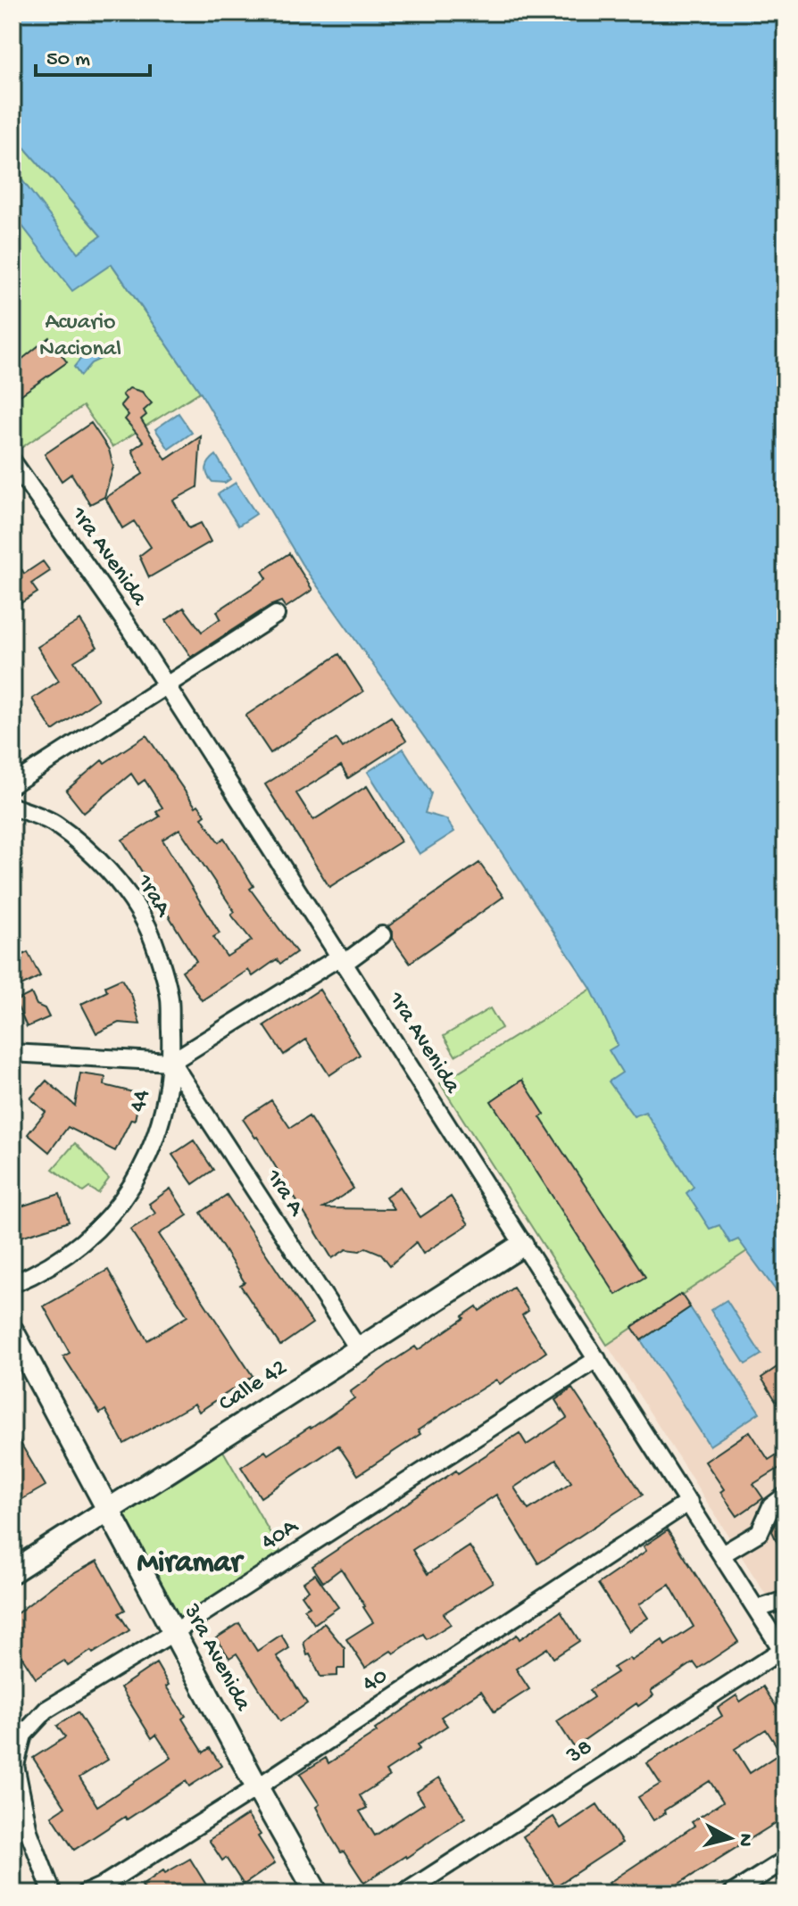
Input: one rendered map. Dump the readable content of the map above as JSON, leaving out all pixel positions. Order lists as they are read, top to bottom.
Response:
{
  "streets": {
    "main road": ["Calle 42", "3ra Avenida"],
    "street": [
      "1ra Avenida",
      "1raA",
      "44",
      "1ra A",
      "40A",
      "40",
      "38"
    ]
  },
  "crossings": [
    ["1ra Avenida", "Calle 42"],
    ["1ra Avenida", "40A"],
    ["1ra Avenida", "40"],
    ["1ra Avenida", "38"],
    ["1raA", "44"],
    ["1raA", "1ra A"],
    ["44", "1ra A"],
    ["1ra A", "Calle 42"],
    ["Calle 42", "3ra Avenida"],
    ["40A", "3ra Avenida"],
    ["3ra Avenida", "40"]
  ],
  "districts": ["Miramar"],
  "parks": ["Acuario Nacional"],
  "scale_bar": "50 m",
  "north": "right"
}
